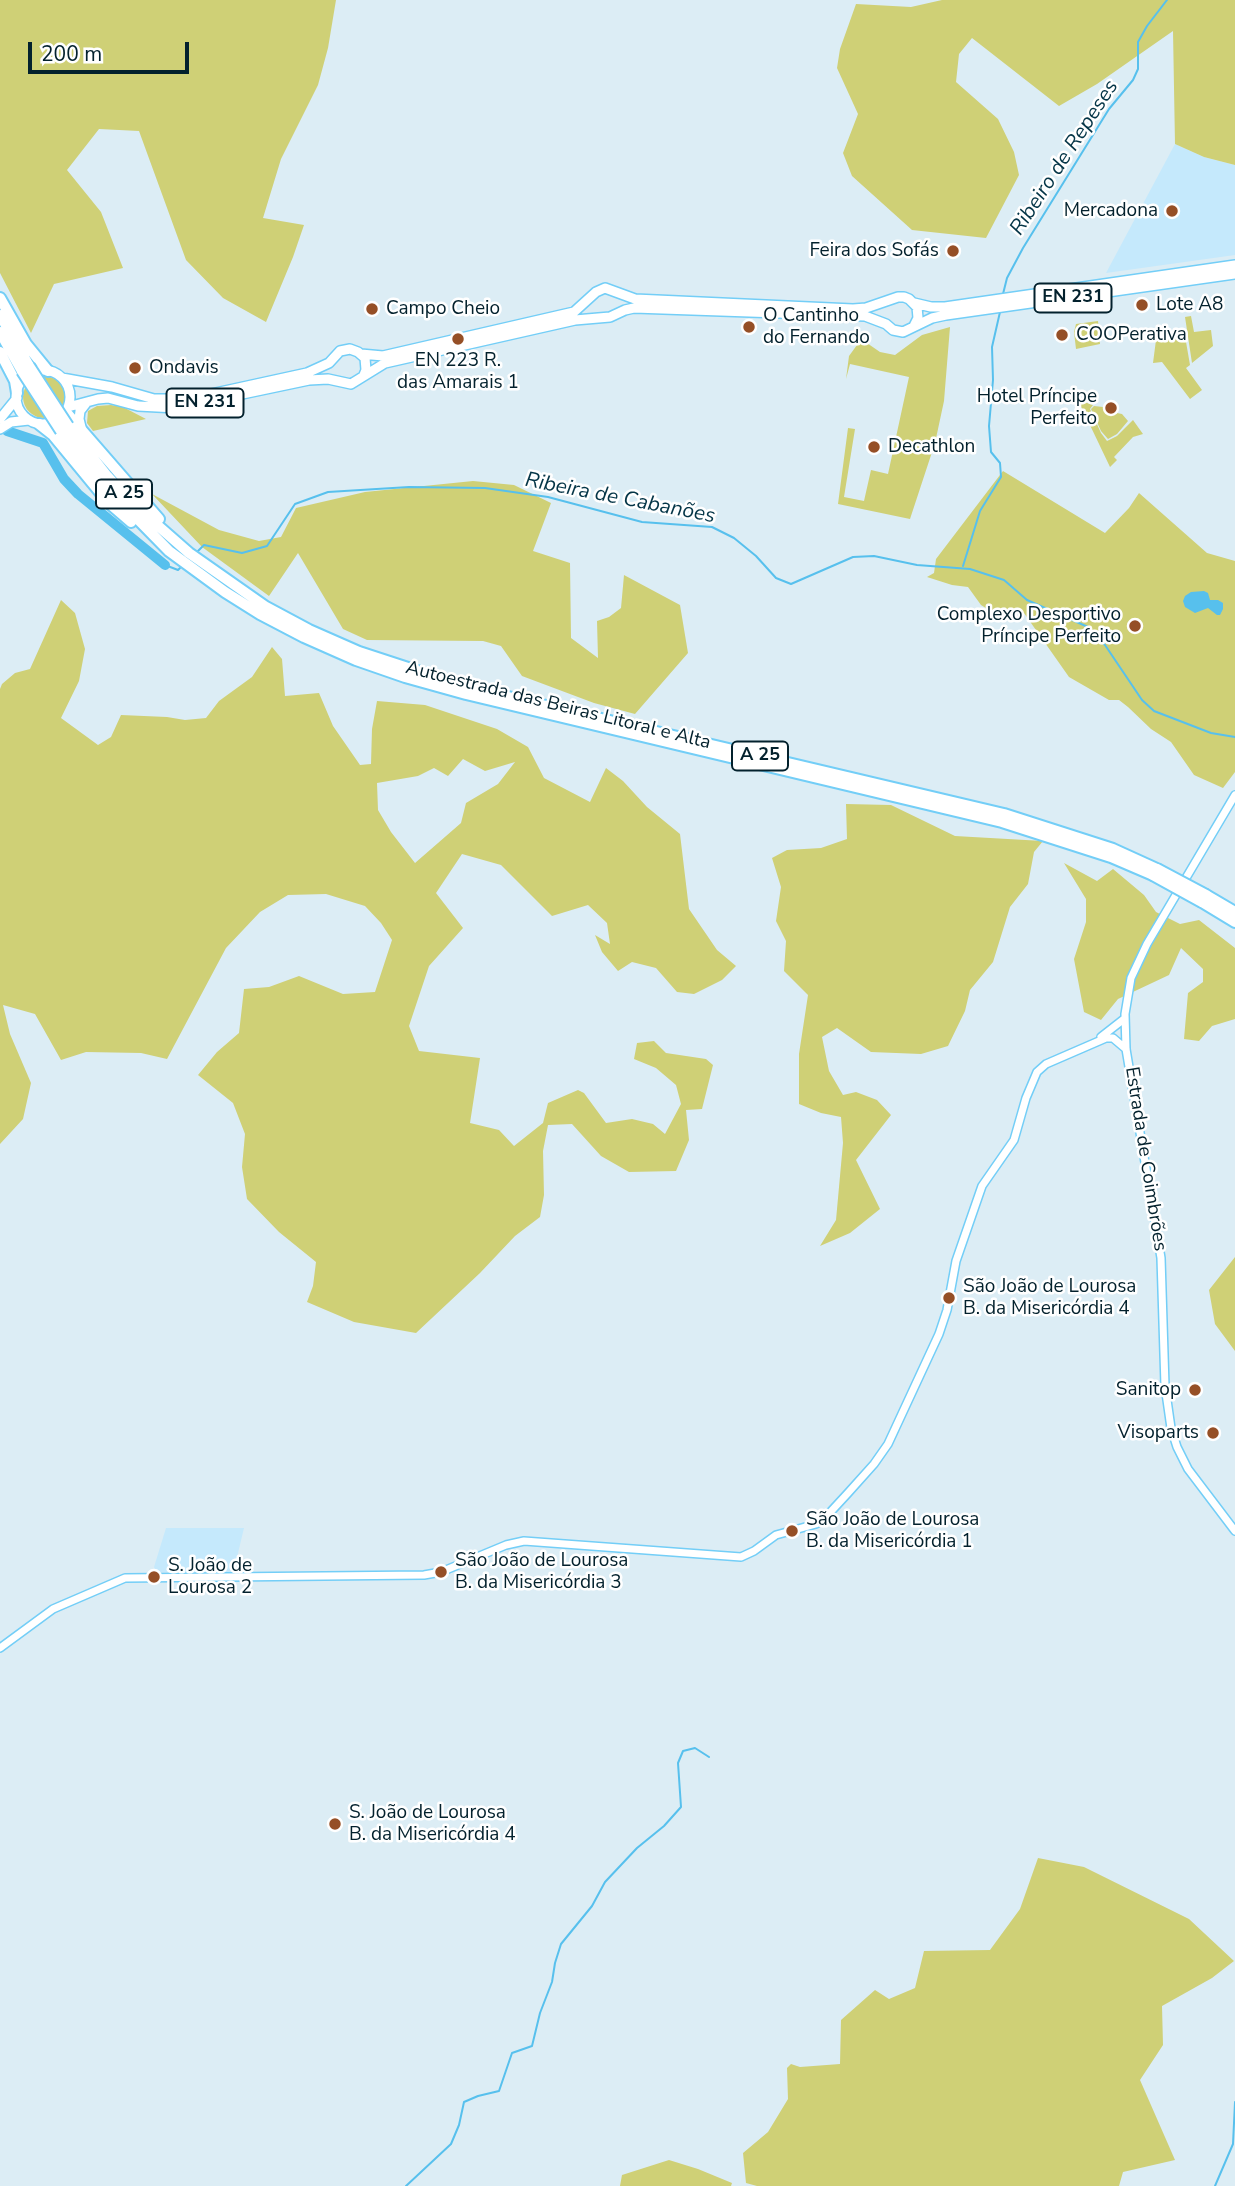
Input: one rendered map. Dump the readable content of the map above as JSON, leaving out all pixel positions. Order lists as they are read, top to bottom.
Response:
{
  "streets": {
    "highway": ["A 25", "Autoestrada das Beiras Litoral e Alta"],
    "main road": ["EN 231"],
    "street": ["Estrada de Coimbrões"]
  },
  "water": ["Ribeiro de Repeses", "Ribeira de Cabanões"],
  "places": [
    "Mercadona",
    "Feira dos Sofás",
    "Lote A8",
    "Campo Cheio",
    "O Cantinho do Fernando",
    "COOPerativa",
    "EN 223 R. das Amarais 1",
    "Ondavis",
    "Hotel Príncipe Perfeito",
    "Decathlon",
    "Complexo Desportivo Príncipe Perfeito",
    "São João de Lourosa B. da Misericórdia 4",
    "Sanitop",
    "Visoparts",
    "São João de Lourosa B. da Misericórdia 1",
    "São João de Lourosa B. da Misericórdia 3",
    "S. João de Lourosa 2",
    "S. João de Lourosa B. da Misericórdia 4"
  ],
  "scale_bar": "200 m"
}
